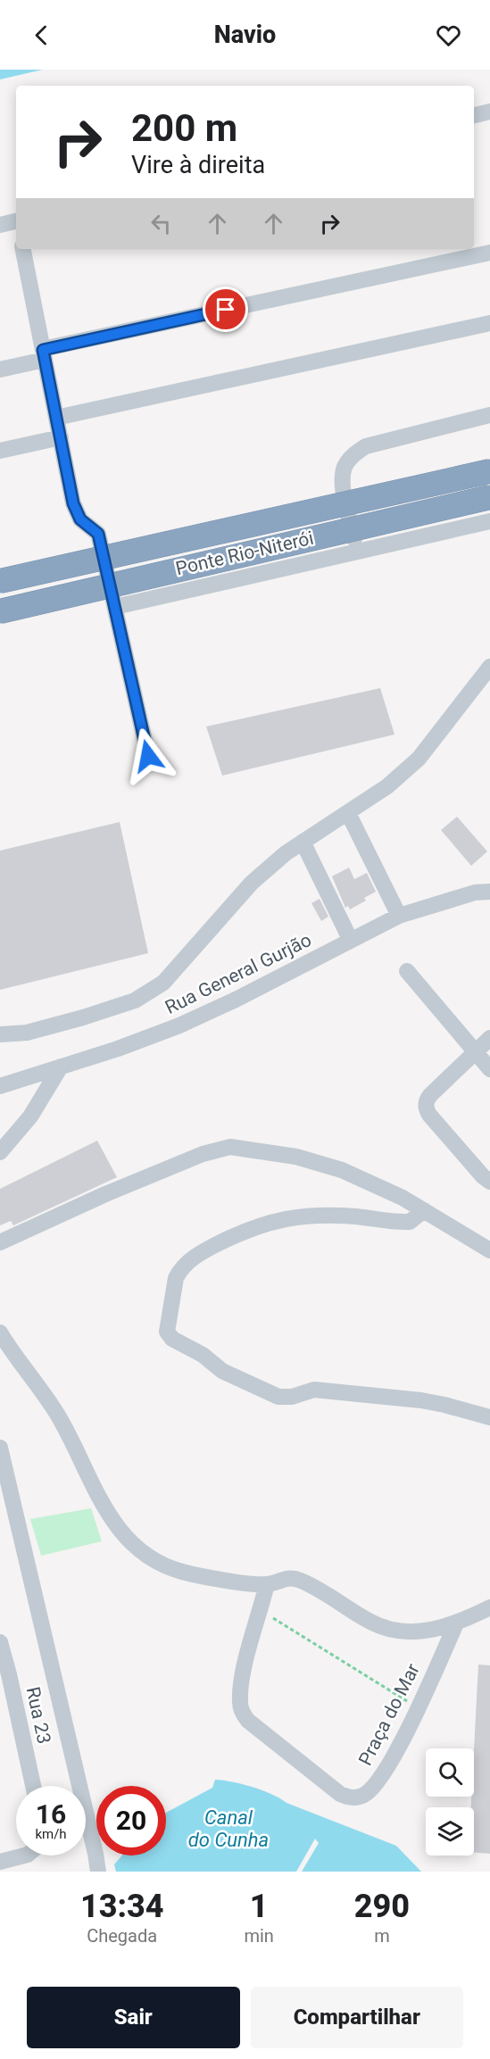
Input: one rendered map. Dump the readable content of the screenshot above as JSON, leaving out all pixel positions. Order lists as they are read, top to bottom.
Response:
{
  "streets": {
    "highway": ["Ponte Rio-Niterói"],
    "street": ["Rua General Gurjão", "Praça do Mar", "Rua 23"]
  },
  "water": ["Canal do Cunha"],
  "page": {
    "header": "Navio",
    "turn": ["200 m", "Vire à direita"],
    "speed": "16 km/h",
    "limit": "20",
    "eta": [
      "13:34",
      "Chegada",
      "1",
      "min",
      "290",
      "m"
    ],
    "buttons": ["Sair", "Compartilhar"]
  }
}
